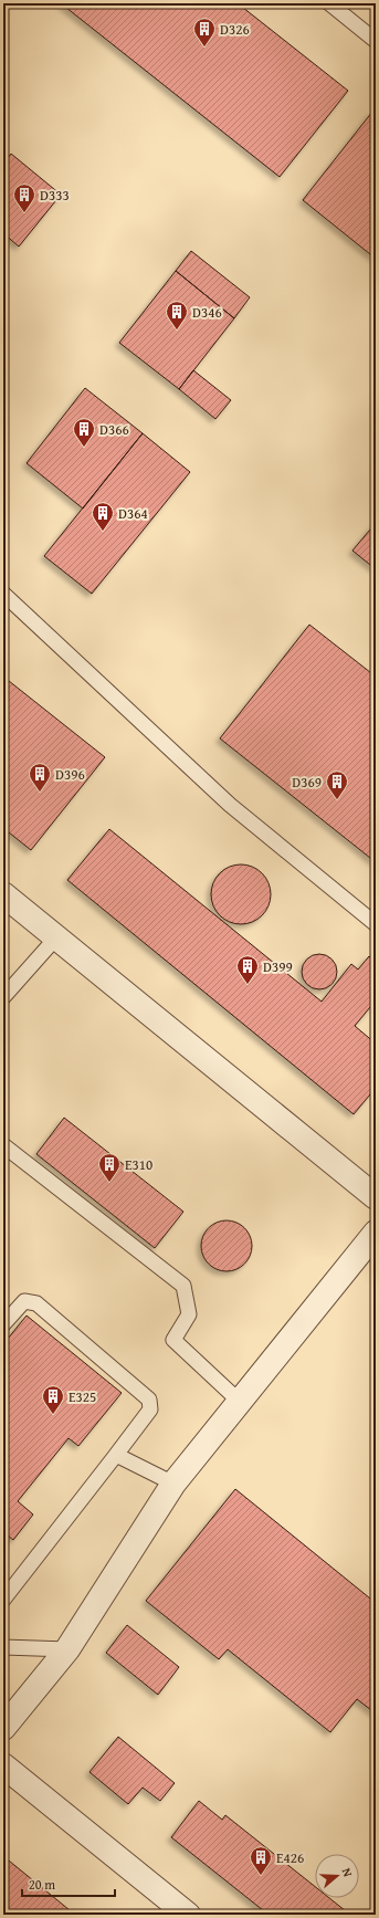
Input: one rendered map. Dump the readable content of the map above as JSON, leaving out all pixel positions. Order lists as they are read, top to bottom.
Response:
{
  "places": {
    "building": [
      "D326",
      "D333",
      "D346",
      "D366",
      "D364",
      "D396",
      "D369",
      "D399",
      "E310",
      "E325",
      "E426"
    ]
  },
  "scale_bar": "20 m",
  "north": "right"
}
